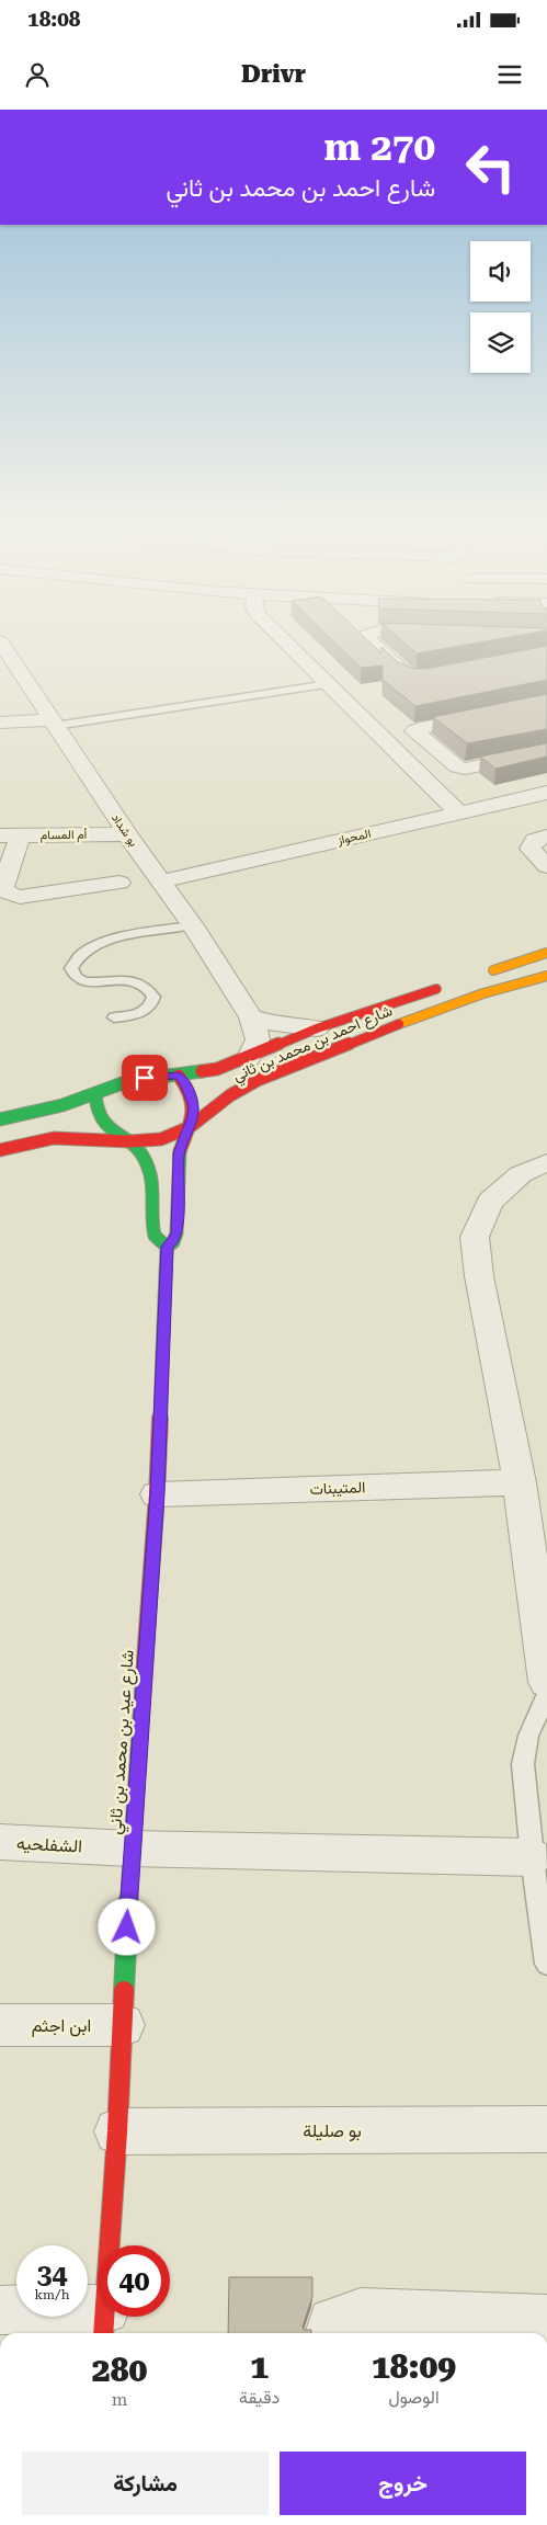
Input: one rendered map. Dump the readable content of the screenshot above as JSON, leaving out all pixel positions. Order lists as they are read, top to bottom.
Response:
{
  "streets": {
    "street": [
      "بو شداد",
      "أم المسام",
      "المحواز",
      "شارع احمد بن محمد بن ثاني",
      "المتيبنات",
      "شارع عيد بن محمد بن ثاني",
      "الشفلحيه",
      "ابن اجثم",
      "بو صليلة"
    ]
  },
  "crossings": [
    ["بو شداد", "أم المسام"],
    ["بو شداد", "المحواز"],
    ["بو شداد", "شارع احمد بن محمد بن ثاني"],
    ["شارع احمد بن محمد بن ثاني", "شارع عيد بن محمد بن ثاني"],
    ["المتيبنات", "شارع عيد بن محمد بن ثاني"],
    ["شارع عيد بن محمد بن ثاني", "الشفلحيه"],
    ["شارع عيد بن محمد بن ثاني", "ابن اجثم"],
    ["شارع عيد بن محمد بن ثاني", "بو صليلة"]
  ],
  "page": {
    "status": "18:08",
    "header": "Drivr",
    "turn": ["270 m", "شارع احمد بن محمد بن ثاني"],
    "speed": "34 km/h",
    "limit": "40",
    "eta": [
      "18:09",
      "الوصول",
      "1",
      "دقيقة",
      "280",
      "m"
    ],
    "buttons": ["خروج", "مشاركة"]
  }
}
